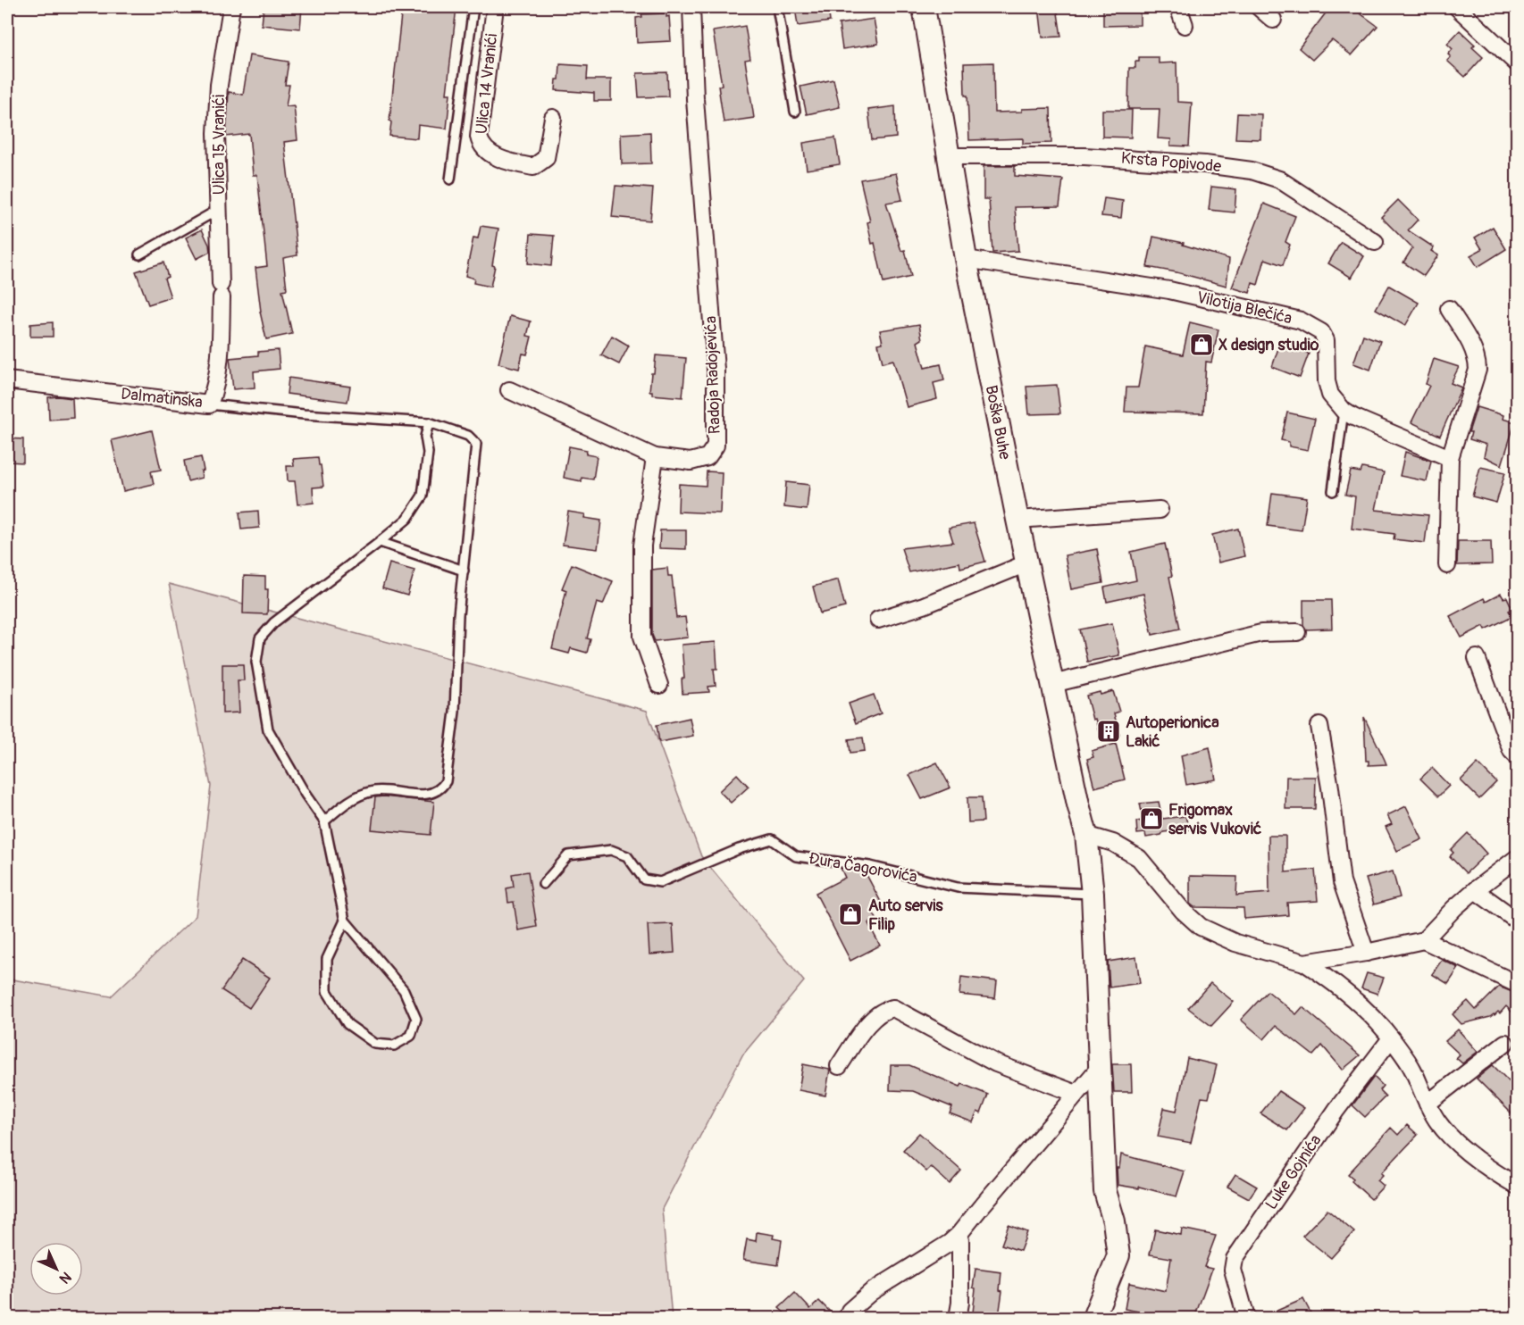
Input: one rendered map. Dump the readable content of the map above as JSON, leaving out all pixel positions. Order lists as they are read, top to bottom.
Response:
{
  "streets": {
    "street": [
      "Ulica 14 Vranići",
      "Ulica 15 Vranići",
      "Krsta Popivode",
      "Vilotija Blečića",
      "Radoja Radojevića",
      "Dalmatinska",
      "Boška Buhe",
      "Luke Gojnića"
    ],
    "lane": ["Đura Čagorovića"]
  },
  "crossings": [
    ["Ulica 15 Vranići", "Dalmatinska"],
    ["Krsta Popivode", "Boška Buhe"],
    ["Vilotija Blečića", "Boška Buhe"]
  ],
  "places": {
    "shop": ["X design studio", "Frigomax servis Vuković", "Auto servis Filip"],
    "building": ["Autoperionica Lakić"]
  },
  "north": "bottom right"
}
